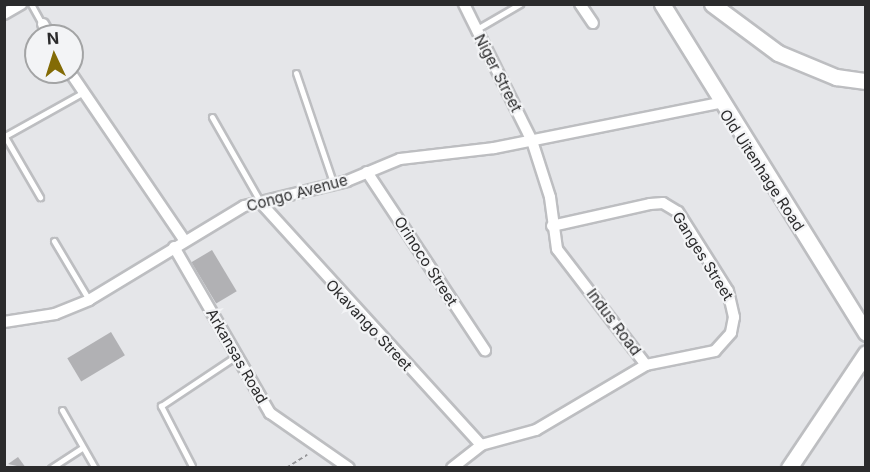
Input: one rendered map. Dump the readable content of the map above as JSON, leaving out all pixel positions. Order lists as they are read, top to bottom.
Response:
{
  "streets": {
    "street": [
      "Niger Street",
      "Old Uitenhage Road",
      "Congo Avenue",
      "Ganges Street",
      "Orinoco Street",
      "Indus Road",
      "Okavango Street",
      "Arkansas Road"
    ]
  },
  "crossings": [
    ["Niger Street", "Congo Avenue"],
    ["Niger Street", "Indus Road"],
    ["Old Uitenhage Road", "Congo Avenue"],
    ["Congo Avenue", "Orinoco Street"],
    ["Congo Avenue", "Indus Road"],
    ["Congo Avenue", "Okavango Street"],
    ["Congo Avenue", "Arkansas Road"],
    ["Ganges Street", "Indus Road"],
    ["Indus Road", "Okavango Street"]
  ],
  "north": "top"
}
